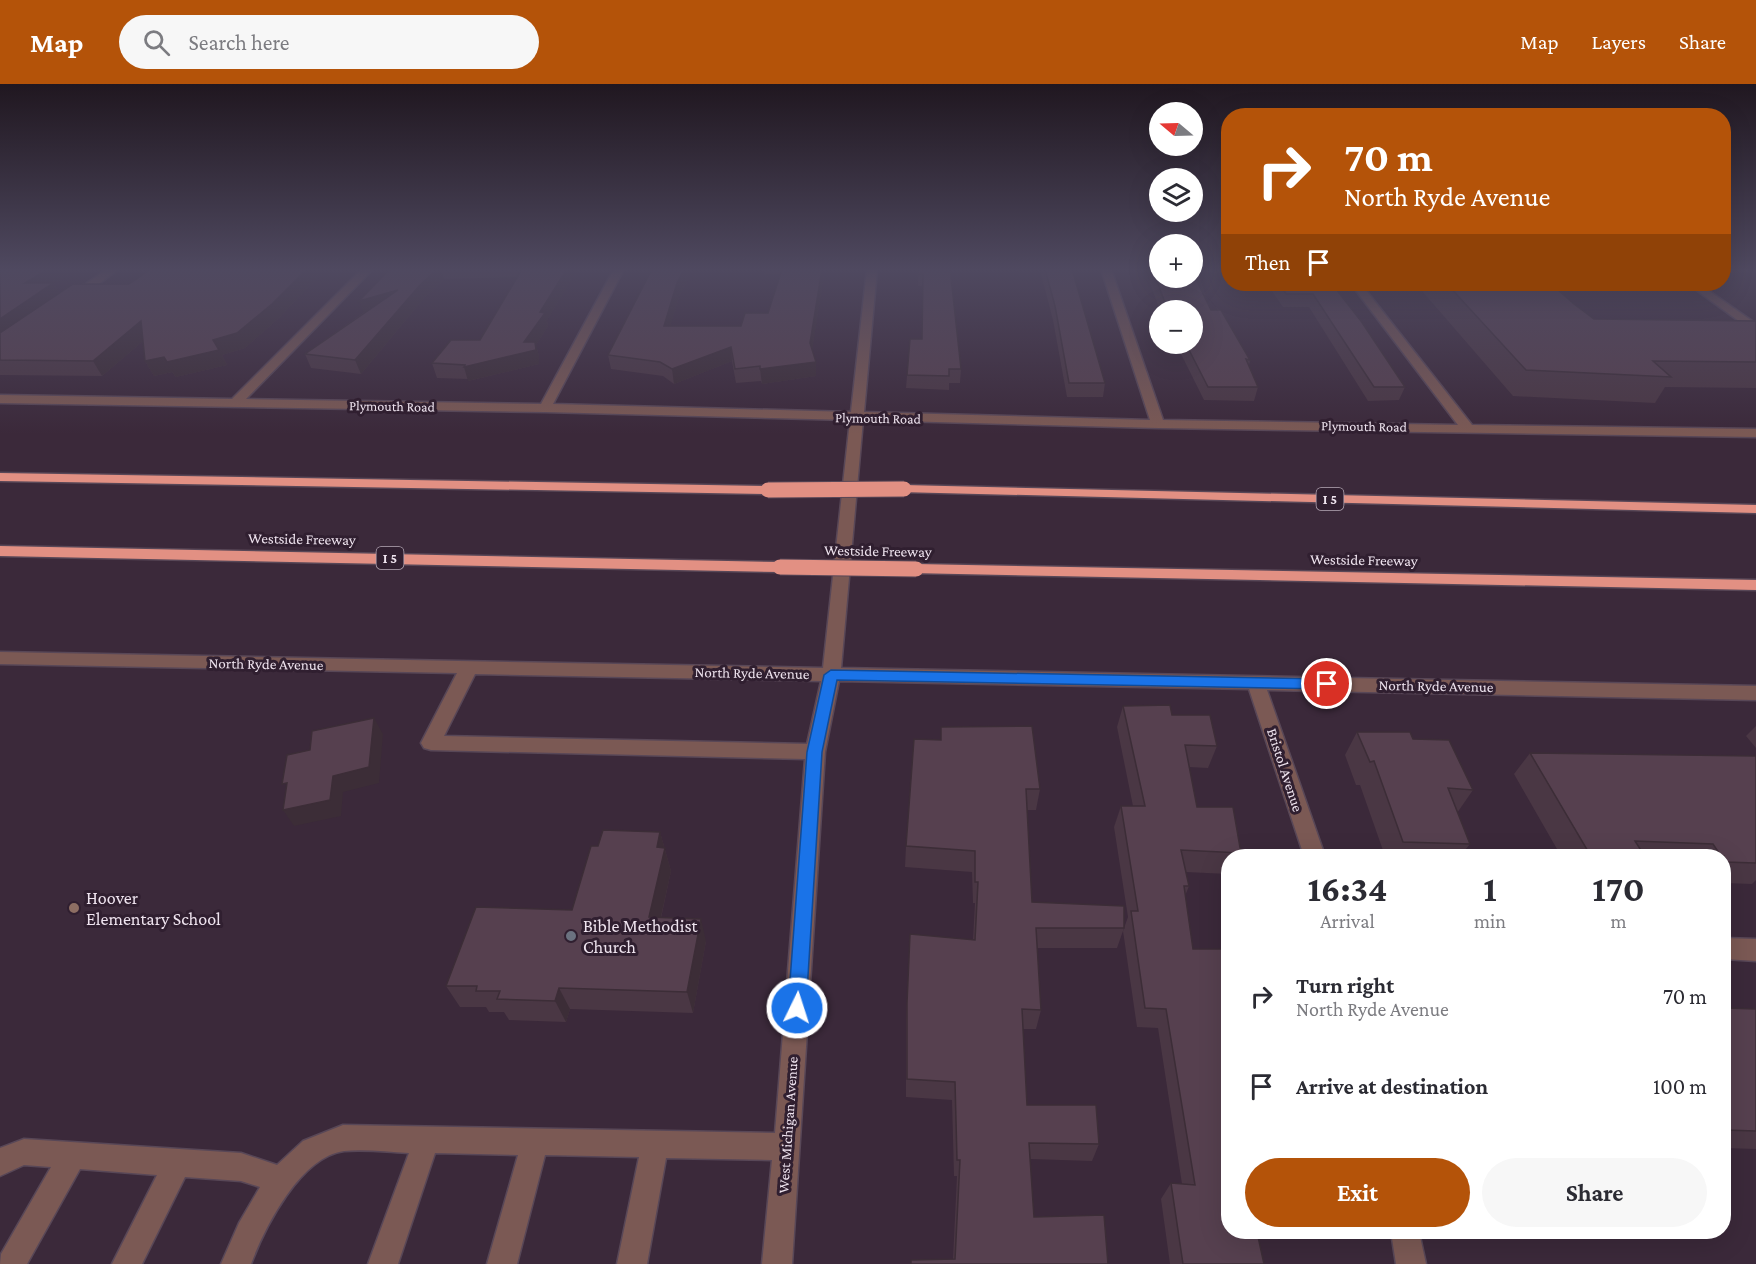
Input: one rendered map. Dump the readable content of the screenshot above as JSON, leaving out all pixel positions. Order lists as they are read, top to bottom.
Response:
{
  "streets": {
    "highway": ["I 5", "Westside Freeway"],
    "street": [
      "Plymouth Road",
      "North Ryde Avenue",
      "Bristol Avenue",
      "West Michigan Avenue"
    ]
  },
  "crossings": [
    ["Plymouth Road", "West Michigan Avenue"],
    ["North Ryde Avenue", "Bristol Avenue"],
    ["North Ryde Avenue", "West Michigan Avenue"]
  ],
  "places": ["Hoover Elementary School", "Bible Methodist Church"],
  "north": "left",
  "page": {
    "header": "Map",
    "search": "Search here",
    "nav": ["Map", "Layers", "Share"],
    "map_buttons": ["+", "−"],
    "turn": ["70 m", "North Ryde Avenue"],
    "then": "Then",
    "eta": [
      "16:34",
      "Arrival",
      "1",
      "min",
      "170",
      "m"
    ],
    "list": [
      {
        "name": "Turn right",
        "note": "North Ryde Avenue",
        "value": "70 m"
      },
      {
        "name": "Arrive at destination",
        "value": "100 m"
      }
    ],
    "buttons": ["Exit", "Share"]
  }
}
